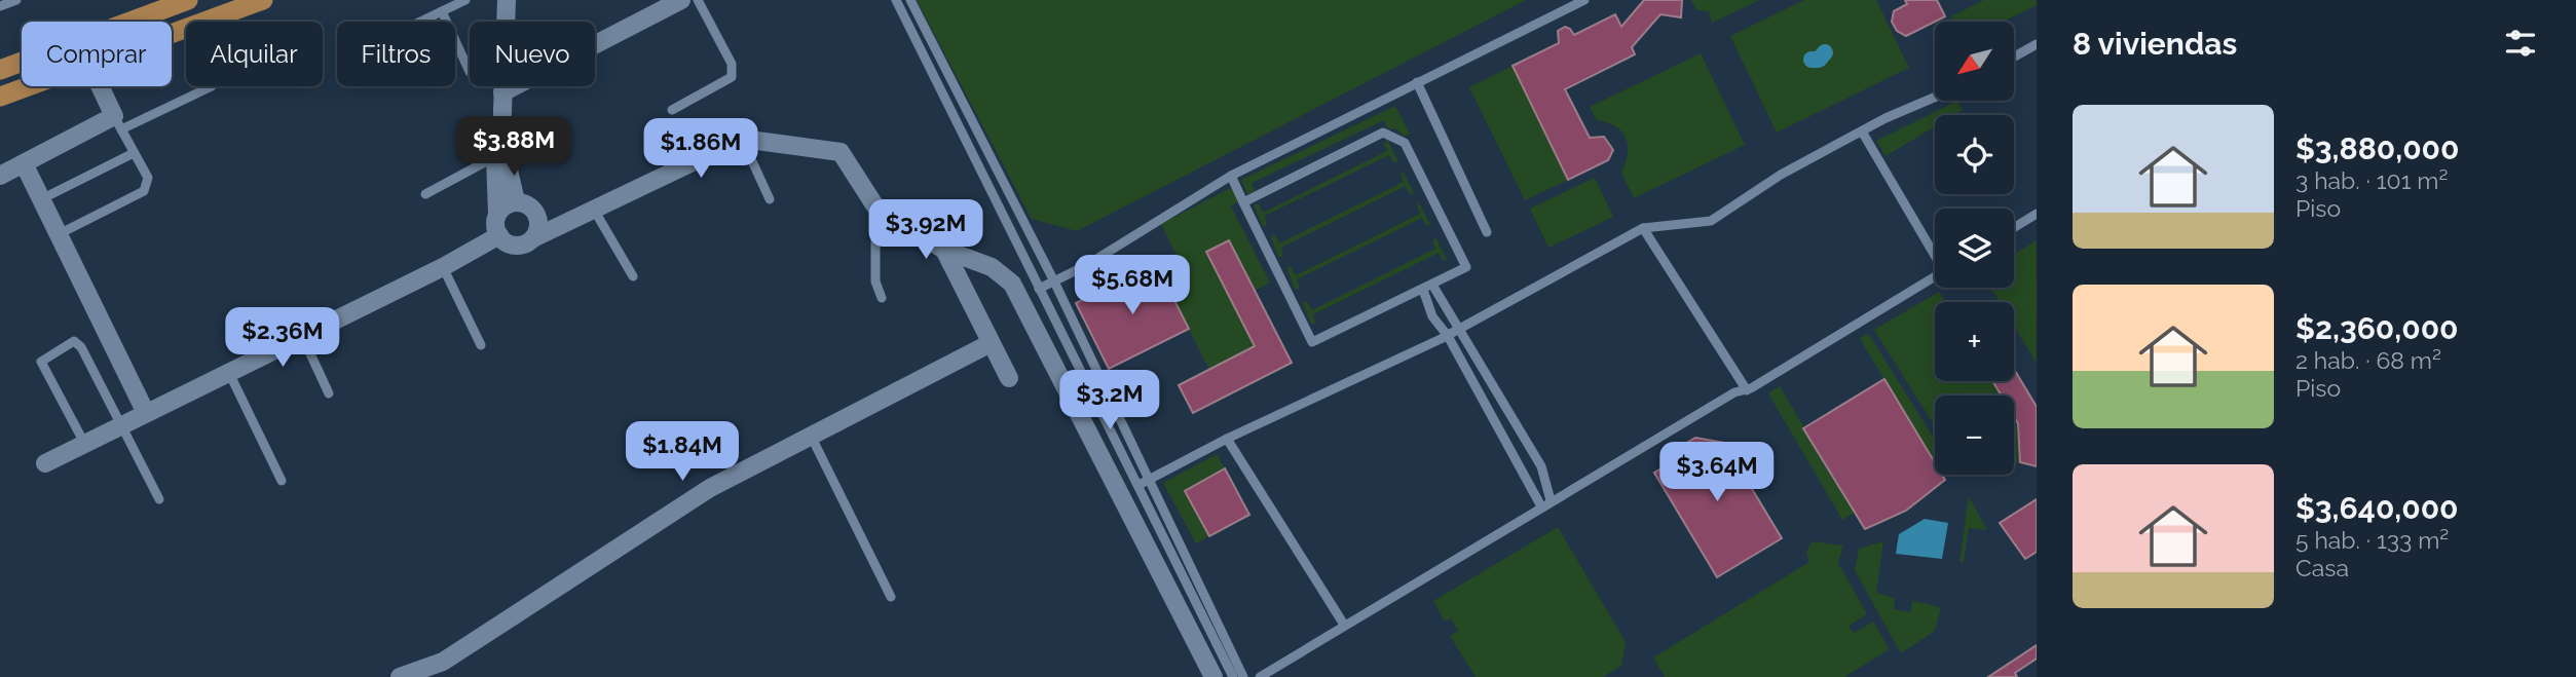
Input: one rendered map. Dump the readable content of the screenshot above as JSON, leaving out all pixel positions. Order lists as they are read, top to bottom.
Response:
{
  "north": "bottom left",
  "page": {
    "heading": "8 viviendas",
    "map_buttons": ["+", "−"],
    "chip": [
      "Comprar",
      "Alquilar",
      "Filtros",
      "Nuevo"
    ],
    "list": [
      {
        "name": "$3,880,000",
        "note": "3 hab. · 101 m² · Piso"
      },
      {
        "name": "$2,360,000",
        "note": "2 hab. · 68 m² · Piso"
      },
      {
        "name": "$3,640,000",
        "note": "5 hab. · 133 m² · Casa"
      }
    ],
    "price": [
      "$3.88M",
      "$1.86M",
      "$3.92M",
      "$5.68M",
      "$2.36M",
      "$3.2M",
      "$1.84M",
      "$3.64M"
    ]
  }
}
